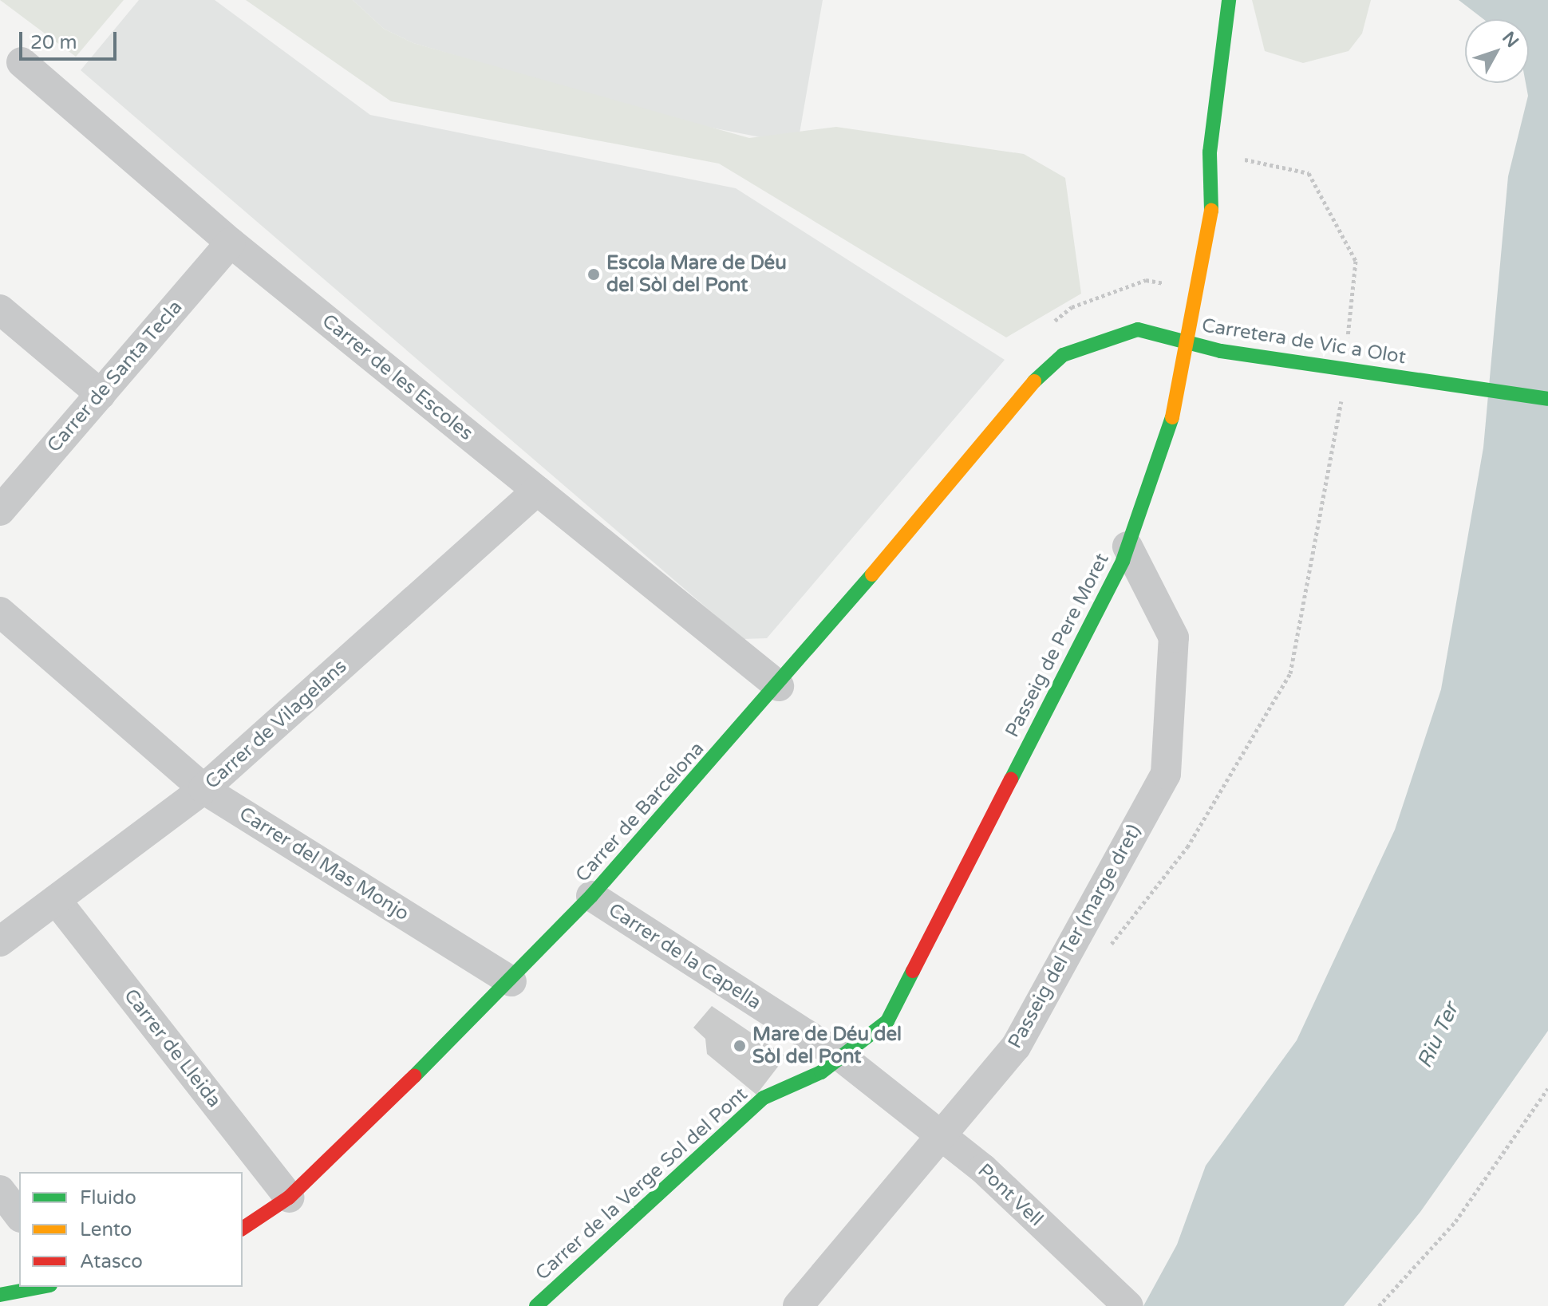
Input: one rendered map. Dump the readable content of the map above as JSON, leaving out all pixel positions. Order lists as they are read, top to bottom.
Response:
{
  "streets": {
    "street": [
      "Carretera de Vic a Olot",
      "Carrer de Santa Tecla",
      "Carrer de les Escoles",
      "Passeig de Pere Moret",
      "Carrer de Vilagelans",
      "Carrer de Barcelona",
      "Carrer del Mas Monjo",
      "Passeig del Ter (marge dret)",
      "Carrer de la Capella",
      "Carrer de Lleida",
      "Carrer de la Verge Sol del Pont",
      "Pont Vell"
    ]
  },
  "crossings": [
    ["Carretera de Vic a Olot", "Carrer de Barcelona"],
    ["Carrer de Santa Tecla", "Carrer de les Escoles"],
    ["Carrer de les Escoles", "Carrer de Vilagelans"],
    ["Carrer de les Escoles", "Carrer de Barcelona"],
    ["Passeig de Pere Moret", "Passeig del Ter (marge dret)"],
    ["Passeig de Pere Moret", "Carrer de la Capella"],
    ["Passeig de Pere Moret", "Carrer de la Verge Sol del Pont"],
    ["Carrer de Vilagelans", "Carrer del Mas Monjo"],
    ["Carrer de Vilagelans", "Carrer de Lleida"],
    ["Carrer de Barcelona", "Carrer del Mas Monjo"],
    ["Carrer de Barcelona", "Carrer de la Capella"],
    ["Carrer de Barcelona", "Carrer de Lleida"],
    ["Carrer de la Capella", "Carrer de la Verge Sol del Pont"],
    ["Carrer de la Capella", "Pont Vell"]
  ],
  "water": ["Riu Ter"],
  "places": ["Escola Mare de Déu del Sòl del Pont", "Mare de Déu del Sòl del Pont"],
  "legend": ["Fluido", "Lento", "Atasco"],
  "scale_bar": "20 m",
  "north": "top right"
}
